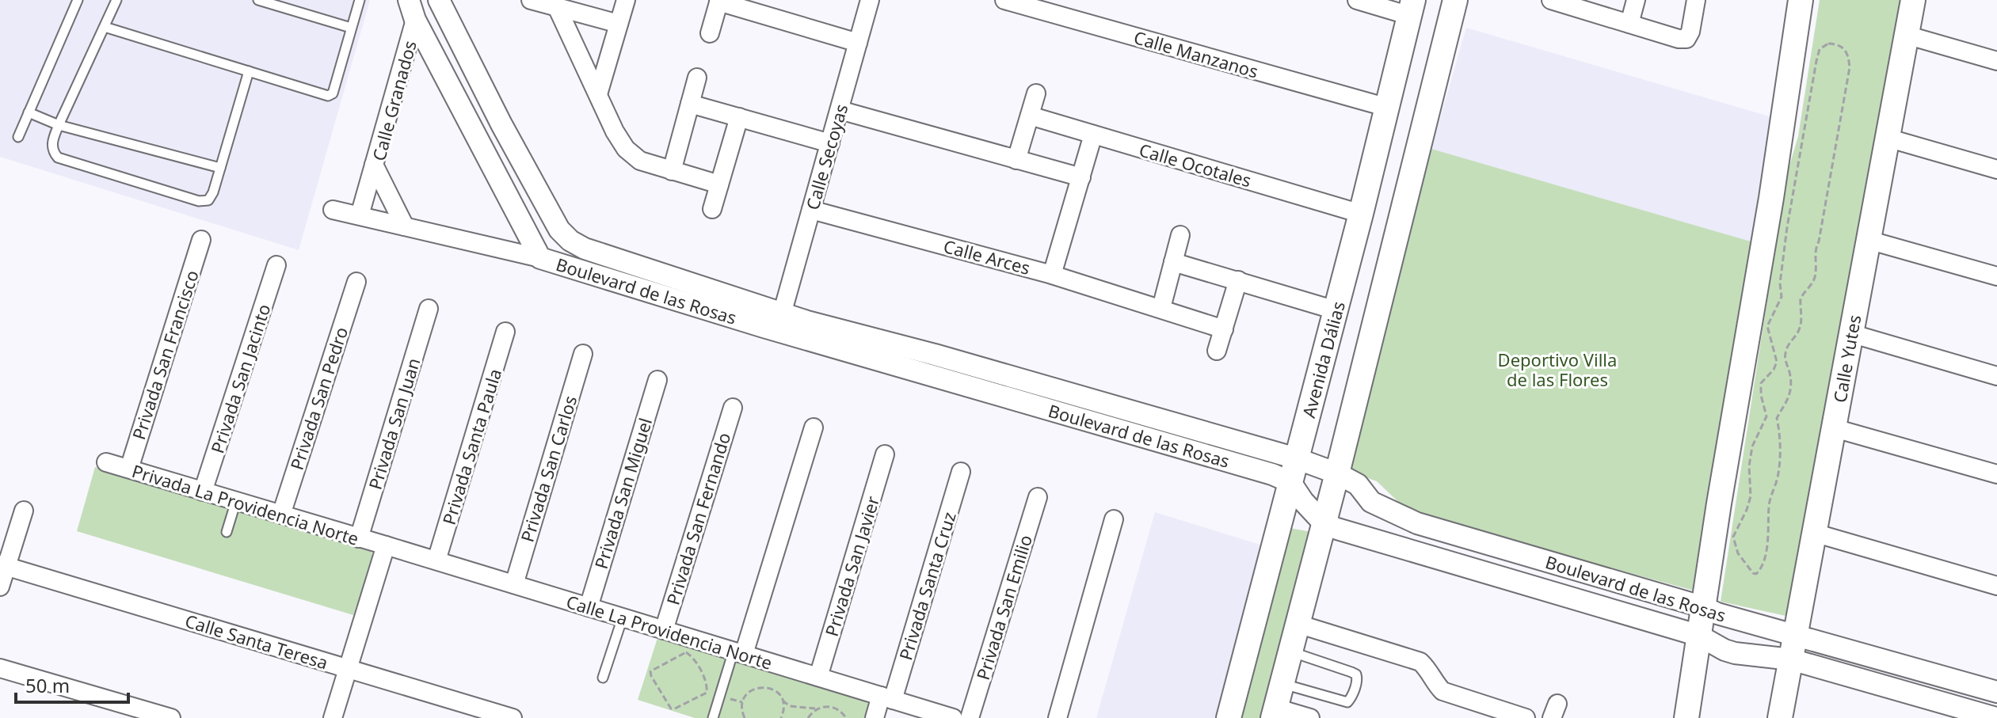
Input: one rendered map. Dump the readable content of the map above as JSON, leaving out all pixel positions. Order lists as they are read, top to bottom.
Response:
{
  "streets": {
    "main road": ["Calle Yutes", "Avenida Dálias"],
    "street": [
      "Calle Manzanos",
      "Calle Granados",
      "Calle Secoyas",
      "Calle Ocotales",
      "Calle Arces",
      "Boulevard de las Rosas",
      "Privada San Francisco",
      "Privada San Jacinto",
      "Privada San Pedro",
      "Privada San Juan",
      "Privada Santa Paula",
      "Privada San Carlos",
      "Privada San Miguel",
      "Privada La Providencia Norte",
      "Privada San Fernando",
      "Privada San Javier",
      "Privada Santa Cruz",
      "Privada San Emilio",
      "Calle La Providencia Norte",
      "Calle Santa Teresa"
    ]
  },
  "crossings": [
    ["Calle Manzanos", "Avenida Dálias"],
    ["Calle Granados", "Boulevard de las Rosas"],
    ["Calle Secoyas", "Calle Arces"],
    ["Calle Secoyas", "Boulevard de las Rosas"],
    ["Calle Ocotales", "Avenida Dálias"],
    ["Boulevard de las Rosas", "Calle Yutes"],
    ["Boulevard de las Rosas", "Avenida Dálias"],
    ["Privada San Francisco", "Privada La Providencia Norte"],
    ["Privada San Jacinto", "Privada La Providencia Norte"],
    ["Privada San Pedro", "Privada La Providencia Norte"],
    ["Privada San Juan", "Privada La Providencia Norte"],
    ["Privada Santa Paula", "Calle La Providencia Norte"],
    ["Privada San Carlos", "Calle La Providencia Norte"],
    ["Privada San Miguel", "Calle La Providencia Norte"],
    ["Privada La Providencia Norte", "Calle La Providencia Norte"],
    ["Privada San Fernando", "Calle La Providencia Norte"],
    ["Privada San Javier", "Calle La Providencia Norte"],
    ["Privada Santa Cruz", "Calle La Providencia Norte"]
  ],
  "parks": ["Deportivo Villa de las Flores"],
  "scale_bar": "50 m"
}
